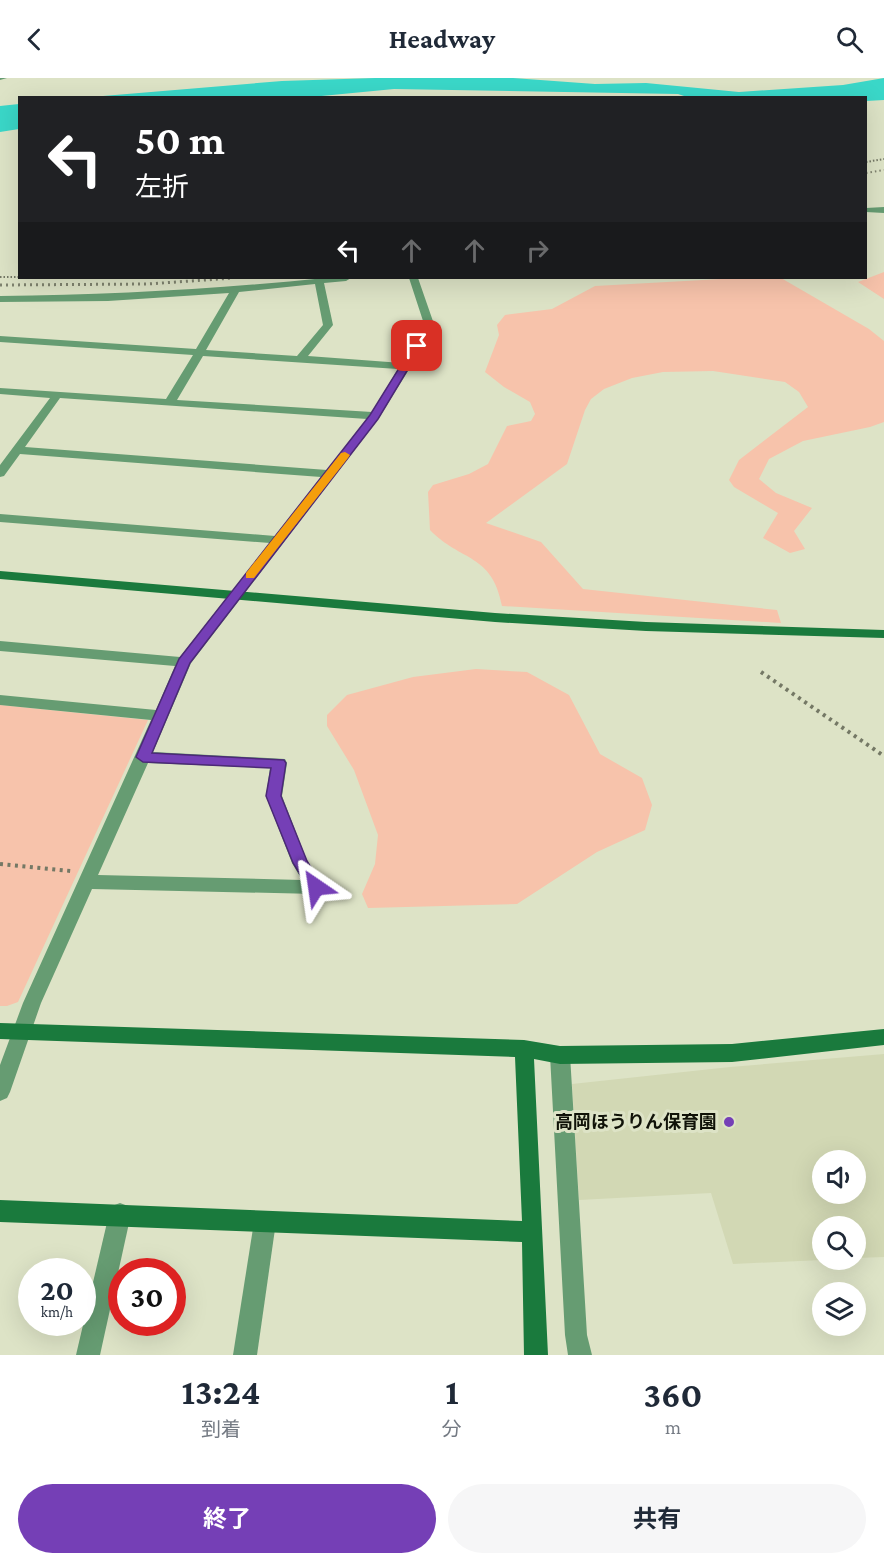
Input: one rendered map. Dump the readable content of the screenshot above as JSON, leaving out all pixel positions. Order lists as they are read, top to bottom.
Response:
{
  "places": ["高岡ほうりん保育園"],
  "page": {
    "header": "Headway",
    "turn": ["50 m", "左折"],
    "speed": "20 km/h",
    "limit": "30",
    "eta": [
      "13:24",
      "到着",
      "1",
      "分",
      "360",
      "m"
    ],
    "buttons": ["終了", "共有"]
  }
}
